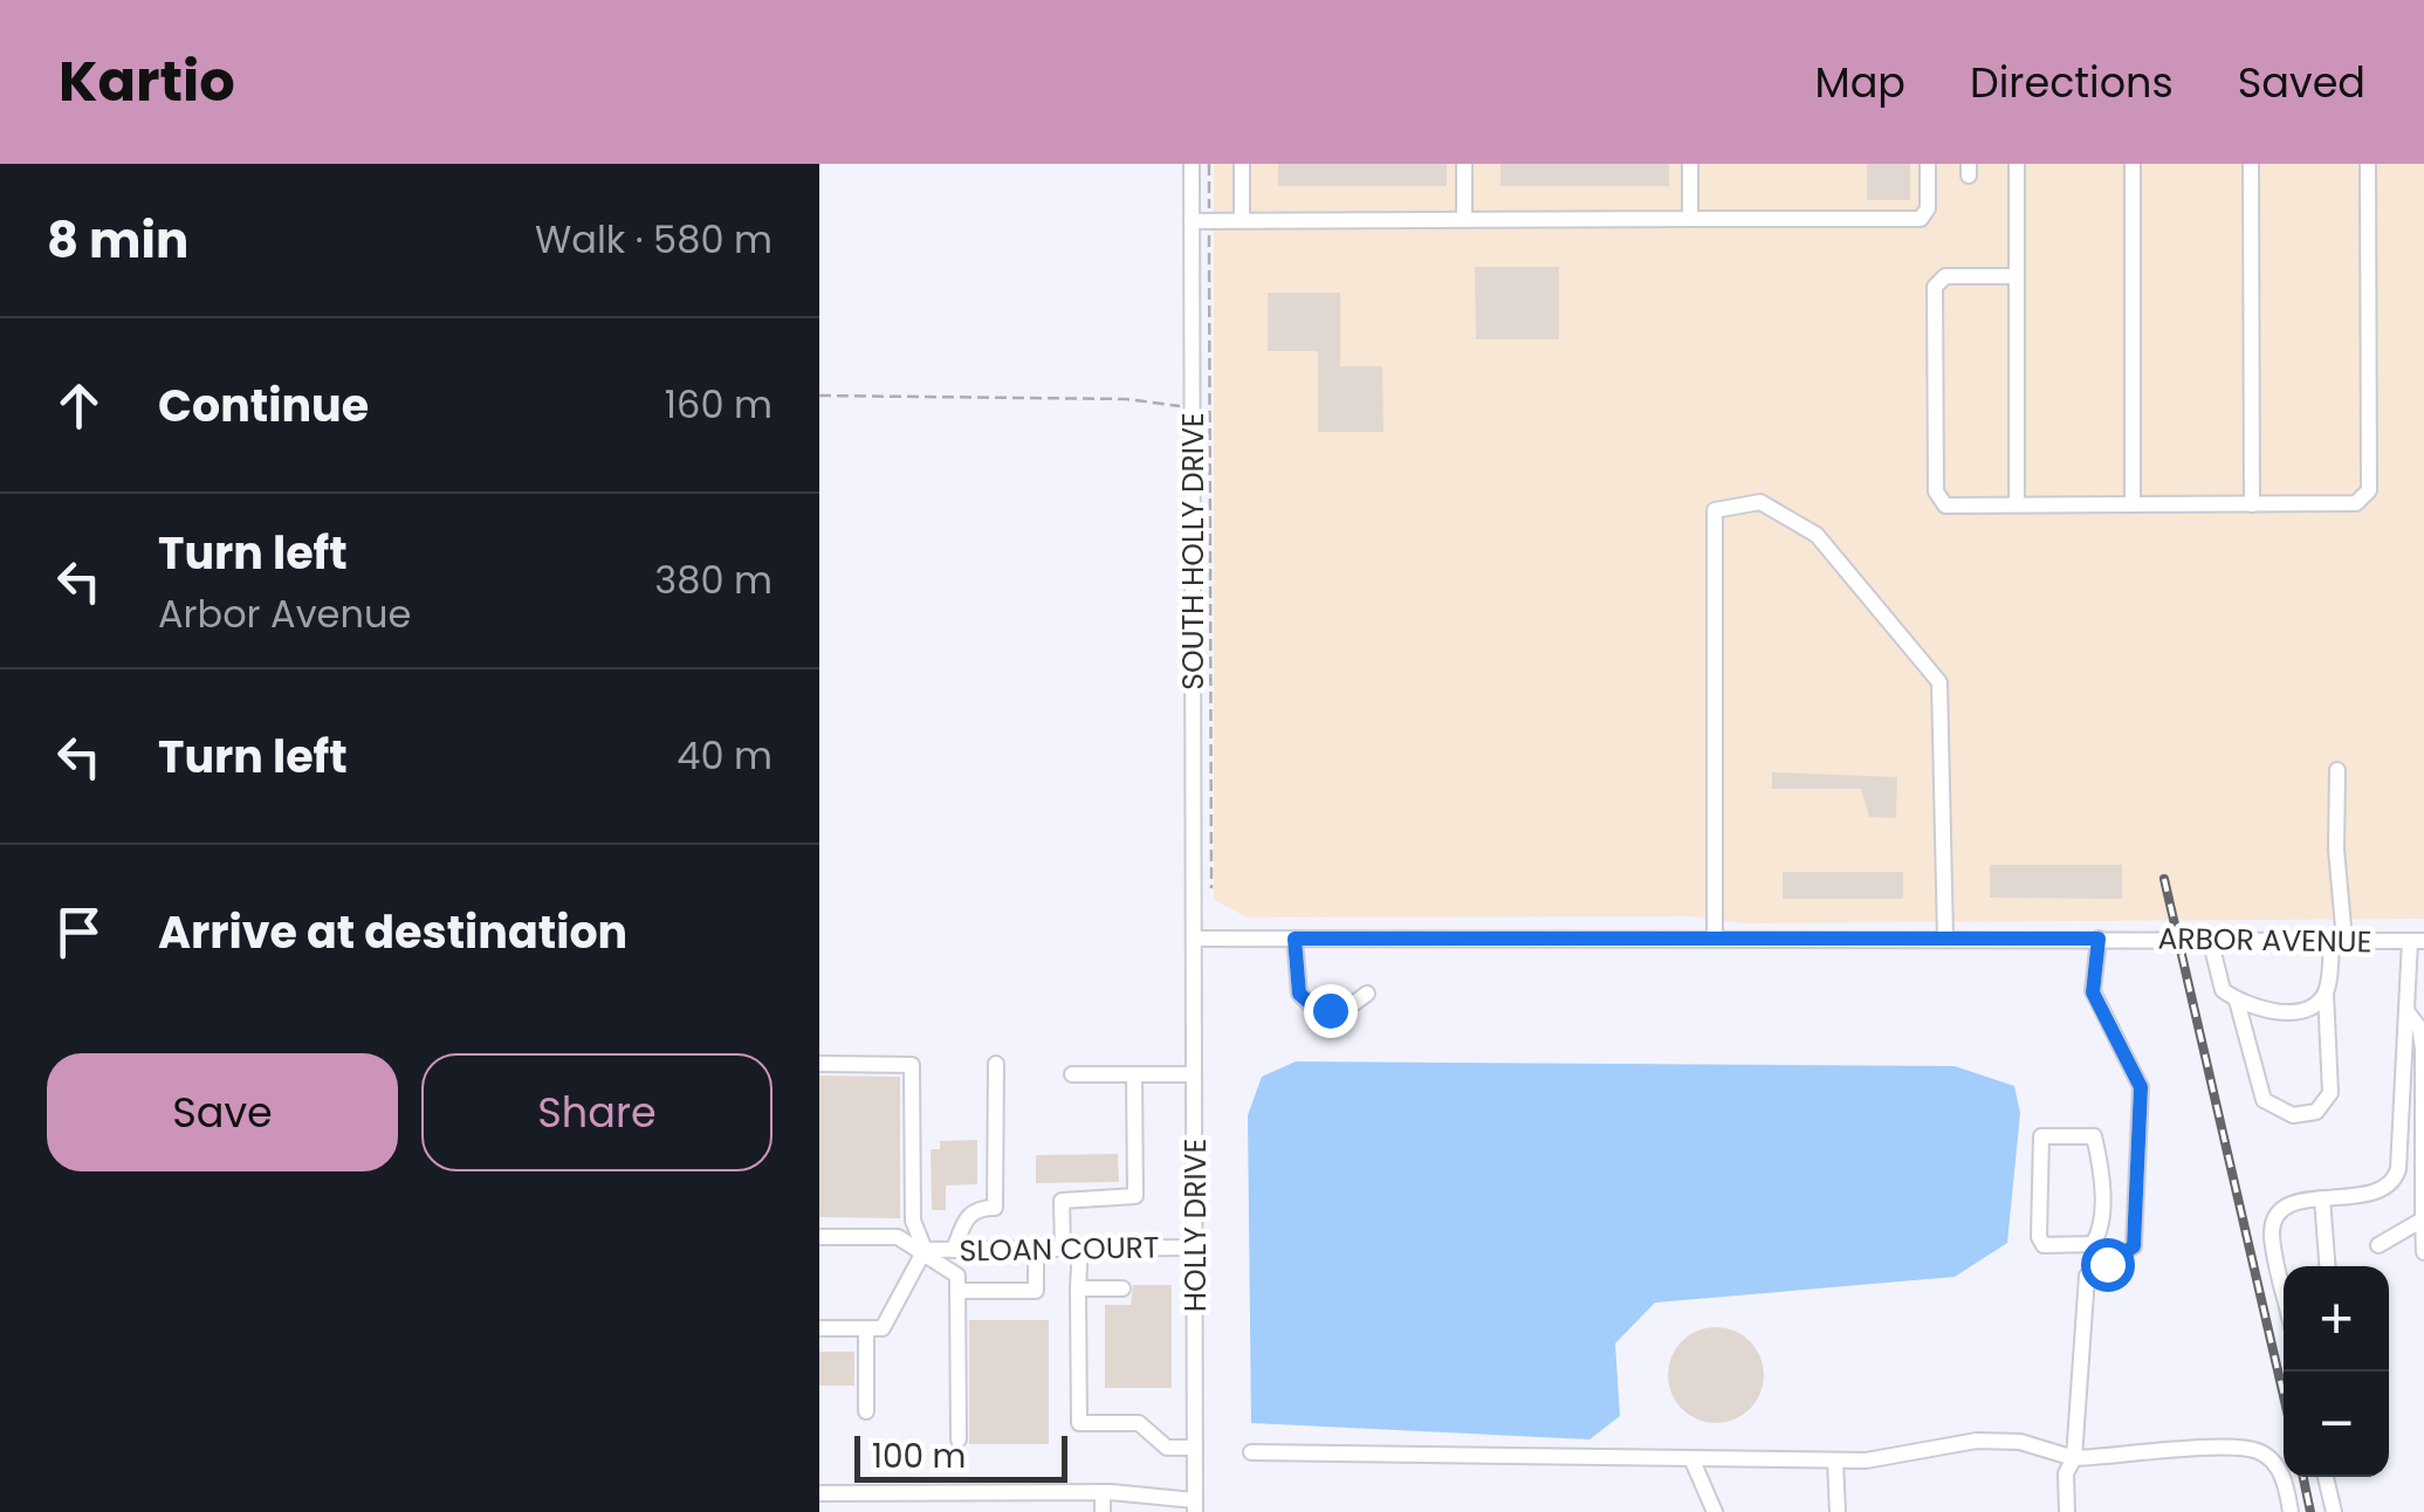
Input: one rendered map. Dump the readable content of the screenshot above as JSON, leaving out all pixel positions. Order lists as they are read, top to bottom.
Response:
{
  "streets": {
    "street": [
      "SOUTH HOLLY DRIVE",
      "ARBOR AVENUE",
      "HOLLY DRIVE",
      "SLOAN COURT"
    ]
  },
  "crossings": [
    ["SOUTH HOLLY DRIVE", "ARBOR AVENUE"],
    ["SOUTH HOLLY DRIVE", "HOLLY DRIVE"],
    ["ARBOR AVENUE", "HOLLY DRIVE"],
    ["HOLLY DRIVE", "SLOAN COURT"]
  ],
  "scale_bar": "100 m",
  "page": {
    "header": "Kartio",
    "nav": ["Map", "Directions", "Saved"],
    "heading": ["8 min", "Walk · 580 m"],
    "list": [
      ["Continue", "160 m"],
      ["Turn left", "Arbor Avenue", "380 m"],
      ["Turn left", "40 m"],
      "Arrive at destination"
    ],
    "buttons": ["Save", "Share"],
    "map_buttons": ["+", "−"],
    "scale": "100 m"
  }
}
